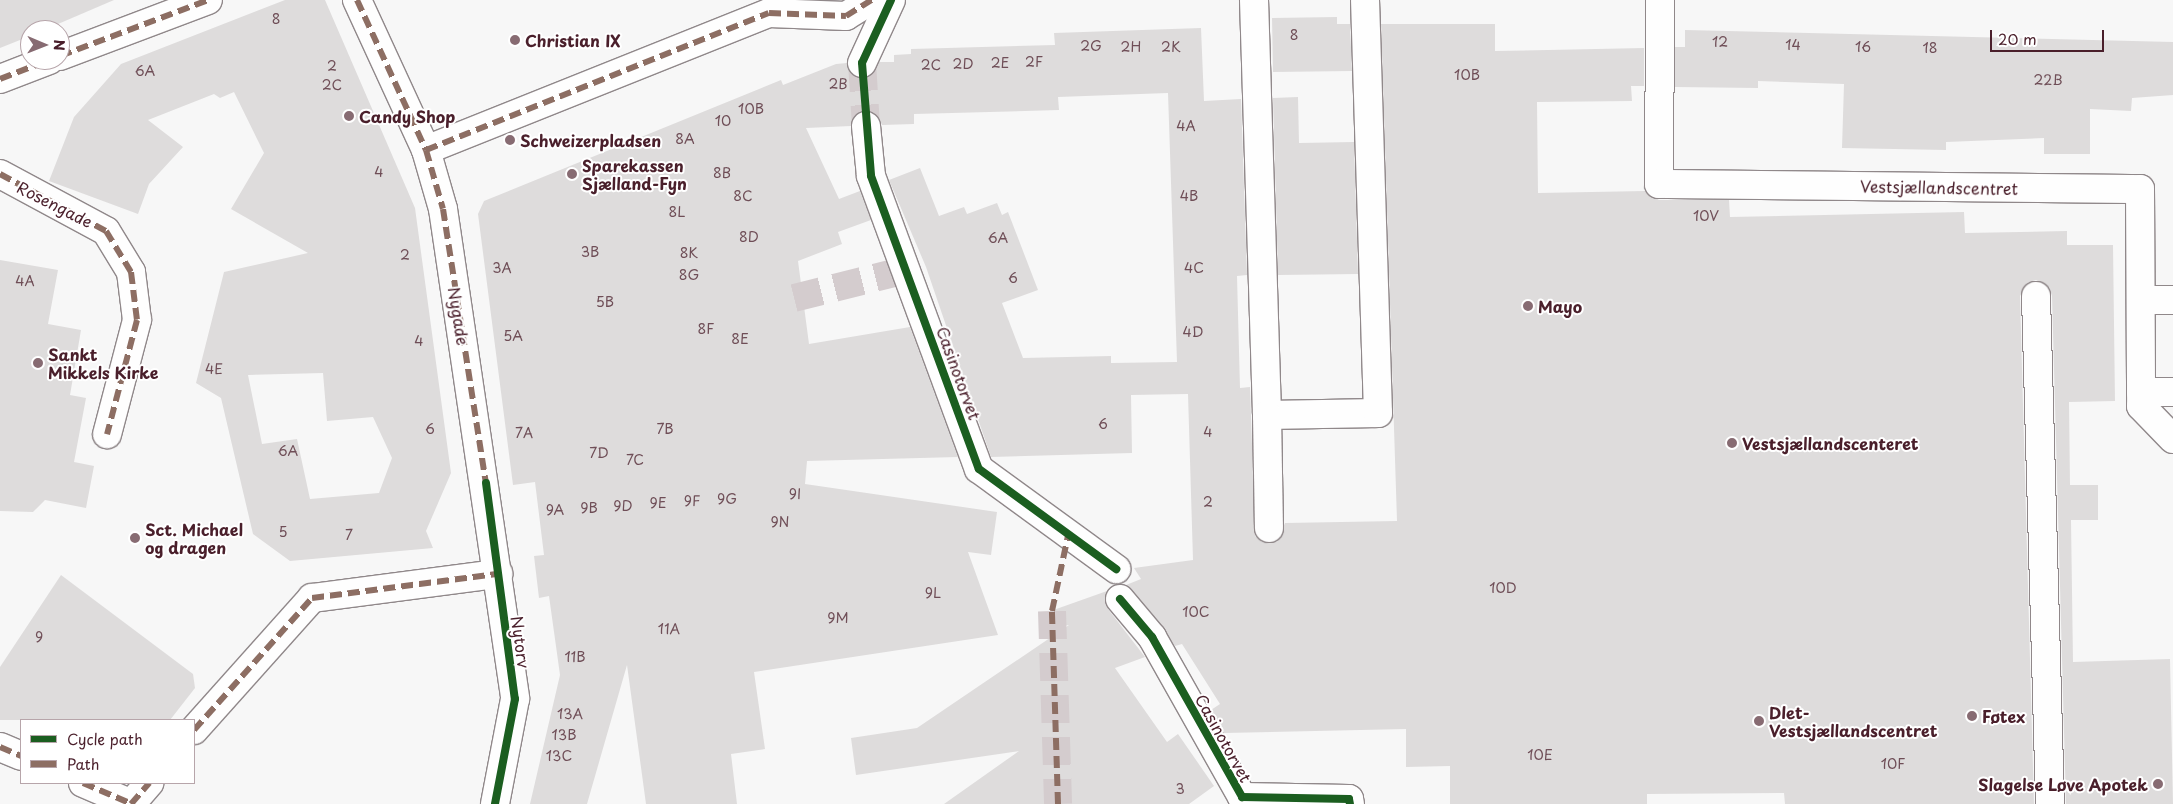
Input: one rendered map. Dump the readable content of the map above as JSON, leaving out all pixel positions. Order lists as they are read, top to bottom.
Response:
{
  "streets": {
    "street": [
      "Vestsjællandscentret",
      "Rosengade",
      "Nygade",
      "Casinotorvet",
      "Nytorv"
    ]
  },
  "crossings": [
    ["Nygade", "Nytorv"]
  ],
  "places": [
    "Christian IX",
    "Candy Shop",
    "Schweizerpladsen",
    "Sparekassen Sjælland-Fyn",
    "Mayo",
    "Sankt Mikkels Kirke",
    "Vestsjællandscenteret",
    "Sct. Michael og dragen",
    "Føtex",
    "Dlet- Vestsjællandscentret",
    "Slagelse Løve Apotek"
  ],
  "house_numbers": [
    "8",
    "8",
    "12",
    "14",
    "2G",
    "2H",
    "2K",
    "16",
    "18",
    "2F",
    "2E",
    "2D",
    "2C",
    "2",
    "6A",
    "10B",
    "22B",
    "2B",
    "2C",
    "10B",
    "10",
    "4A",
    "8A",
    "4",
    "8B",
    "8C",
    "4B",
    "8L",
    "10V",
    "8D",
    "6A",
    "3B",
    "8K",
    "2",
    "3A",
    "4C",
    "8G",
    "6",
    "4A",
    "5B",
    "8F",
    "4D",
    "5A",
    "8E",
    "4",
    "4E",
    "6",
    "6",
    "7B",
    "4",
    "7A",
    "6A",
    "7D",
    "7C",
    "9I",
    "9G",
    "9F",
    "2",
    "9E",
    "9D",
    "9B",
    "9A",
    "9N",
    "5",
    "7",
    "10D",
    "9L",
    "10C",
    "9M",
    "11A",
    "9",
    "11B",
    "13A",
    "13B",
    "10E",
    "13C",
    "10F",
    "3"
  ],
  "legend": ["Cycle path", "Path"],
  "scale_bar": "20 m",
  "north": "right"
}
